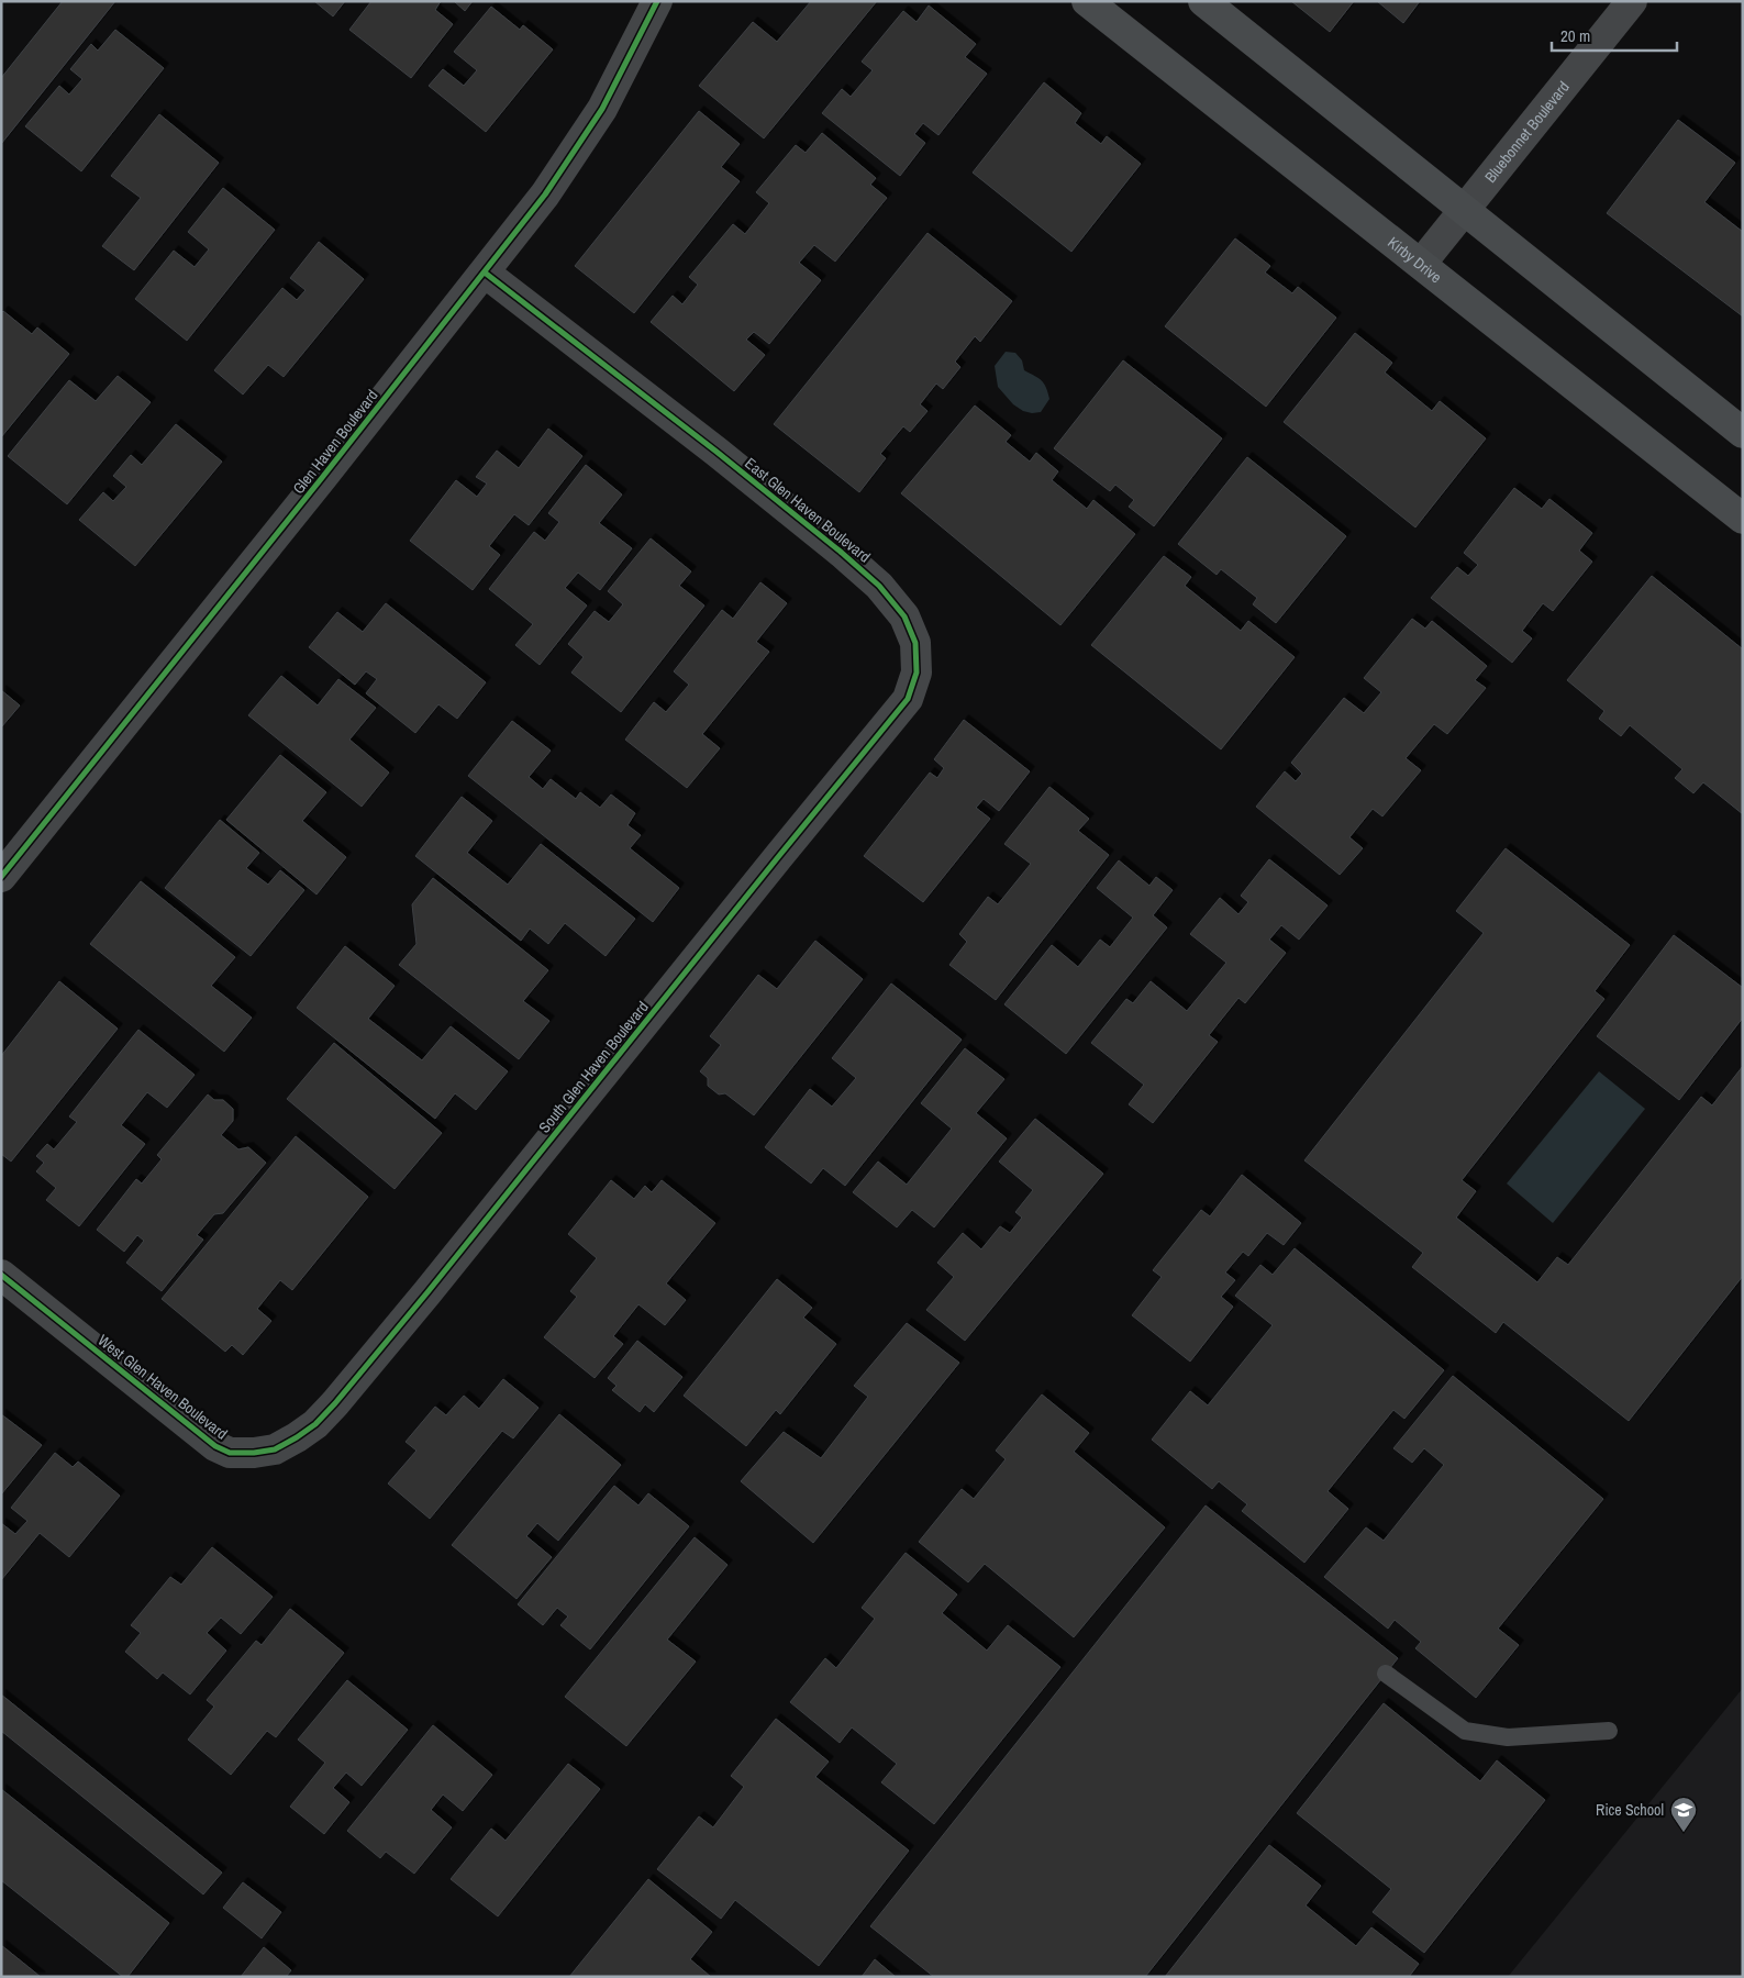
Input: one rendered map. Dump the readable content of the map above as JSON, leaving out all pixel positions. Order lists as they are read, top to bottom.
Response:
{
  "streets": {
    "main road": ["Kirby Drive"],
    "street": [
      "Bluebonnet Boulevard",
      "Glen Haven Boulevard",
      "East Glen Haven Boulevard",
      "South Glen Haven Boulevard",
      "West Glen Haven Boulevard"
    ]
  },
  "crossings": [
    ["Bluebonnet Boulevard", "Kirby Drive"],
    ["Glen Haven Boulevard", "East Glen Haven Boulevard"],
    ["East Glen Haven Boulevard", "South Glen Haven Boulevard"],
    ["South Glen Haven Boulevard", "West Glen Haven Boulevard"]
  ],
  "places": {
    "school or university": ["Rice School"]
  },
  "scale_bar": "20 m"
}
